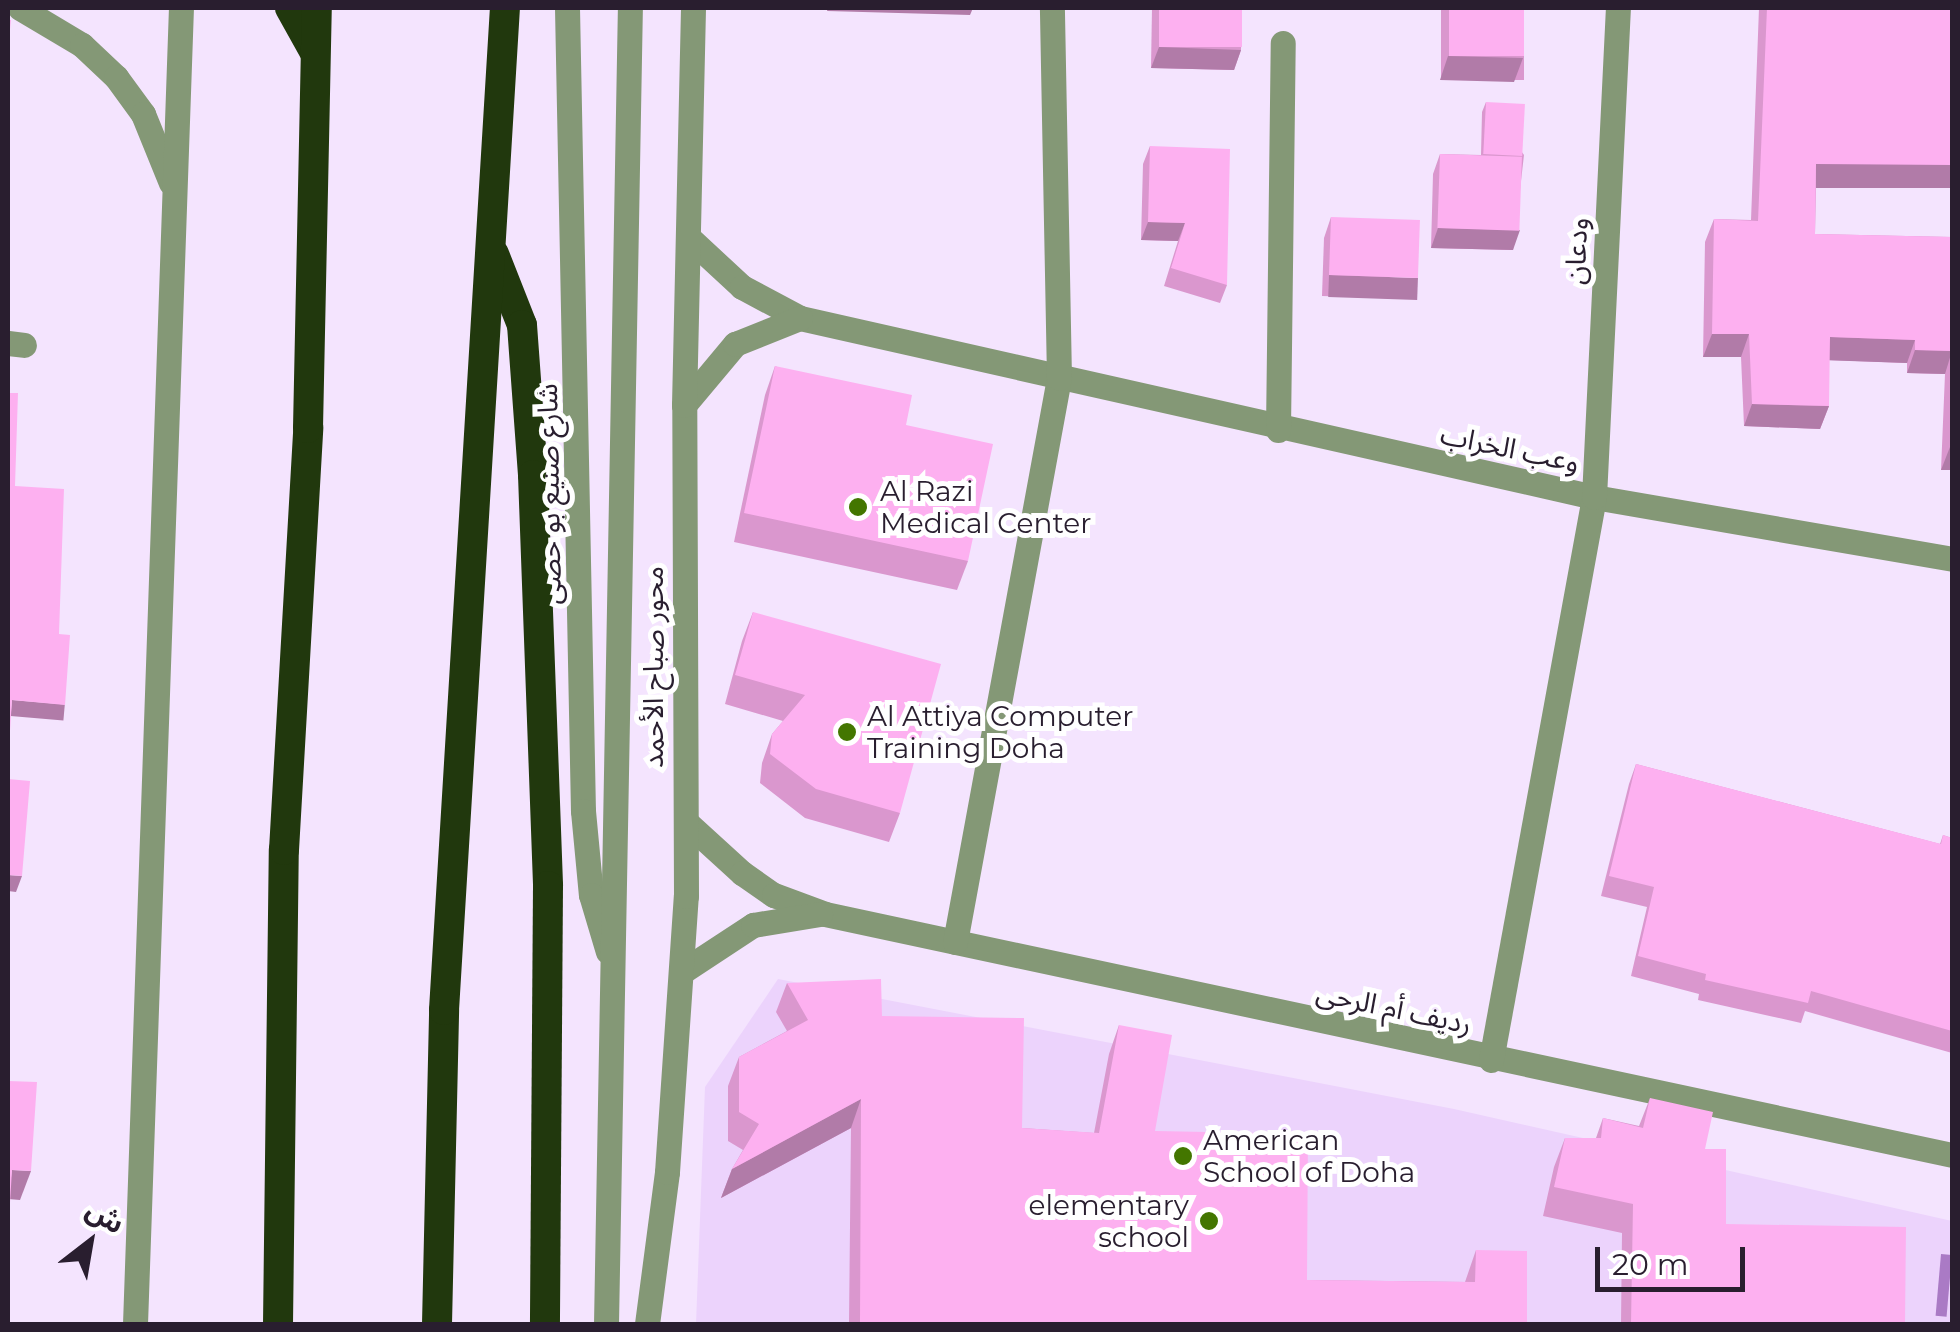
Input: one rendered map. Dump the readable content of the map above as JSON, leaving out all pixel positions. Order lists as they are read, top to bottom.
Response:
{
  "streets": {
    "street": [
      "ودعان",
      "وعب الخراب",
      "شارع صنيع بو حصى",
      "محور صباح الأحمد",
      "رديف أم الرحى"
    ]
  },
  "crossings": [
    ["ودعان", "وعب الخراب"],
    ["ودعان", "رديف أم الرحى"],
    ["وعب الخراب", "محور صباح الأحمد"],
    ["شارع صنيع بو حصى", "محور صباح الأحمد"],
    ["محور صباح الأحمد", "رديف أم الرحى"]
  ],
  "places": [
    "Al Razi Medical Center",
    "Al Attiya Computer Training Doha",
    "American School of Doha",
    "elementary school"
  ],
  "scale_bar": "20 m",
  "north": "top right"
}
